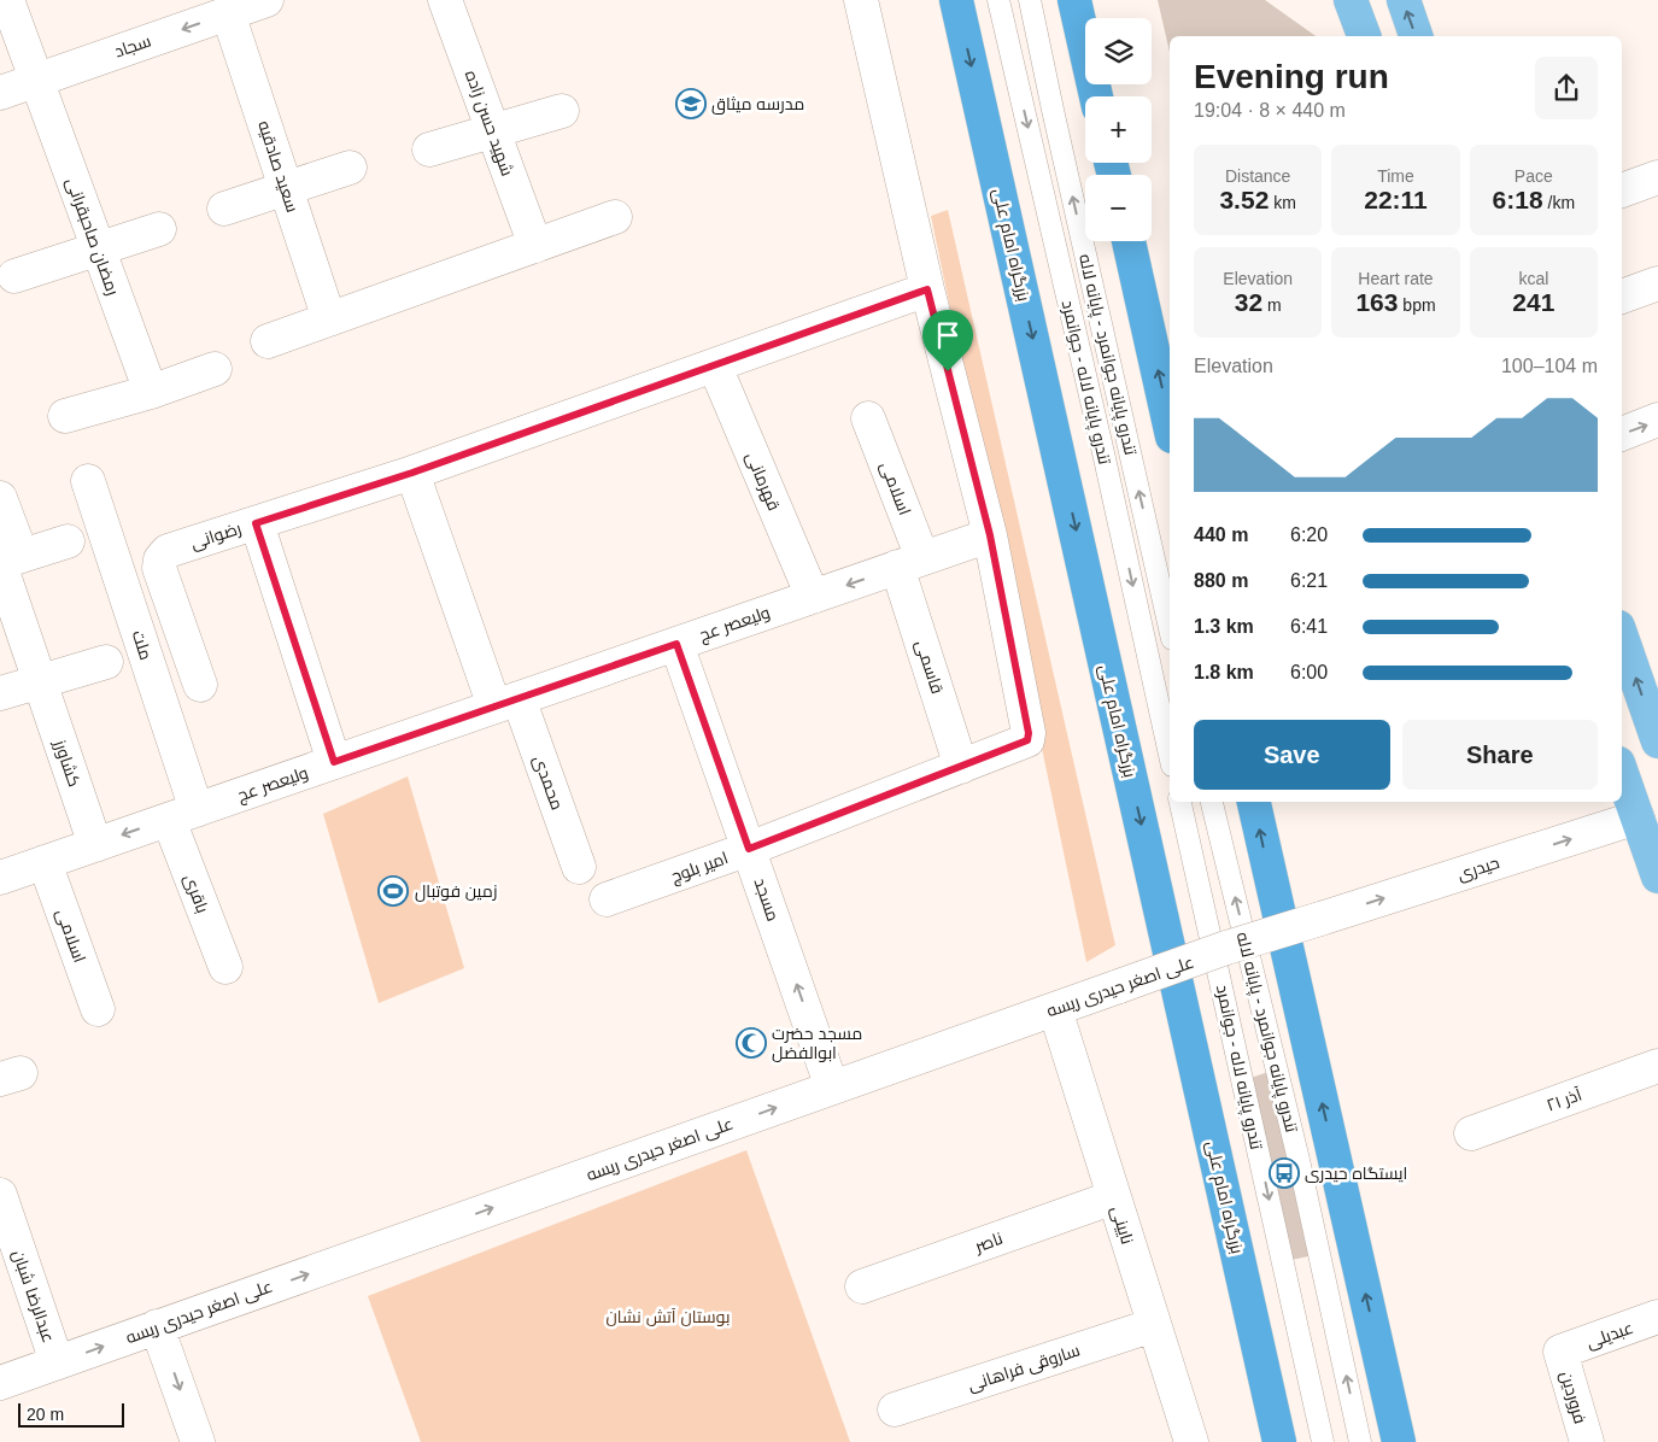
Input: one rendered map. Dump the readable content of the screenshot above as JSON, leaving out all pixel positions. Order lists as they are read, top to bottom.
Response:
{
  "streets": {
    "highway": ["بزرگراه امام علی"],
    "street": [
      "سجاد",
      "شهید حسن زاده",
      "سعید صادقیه",
      "رمضان صاحبقرانی",
      "قهرمانی",
      "اسلامی",
      "رضوانی",
      "ولیعصر عج",
      "ملت",
      "قاسمی",
      "کشاورز",
      "محمدی",
      "امیر بلوچ",
      "حیدری",
      "باقری",
      "مسجد",
      "علی اصغر حیدری ریسه",
      "آذر ۲۱",
      "نایینی",
      "ناصر",
      "عبدالرضا شبان",
      "عبدیلی",
      "ساروقی فراهانی",
      "فروردین"
    ],
    "lane": ["تندرو پایانه جوانمرد - پایانه لاله", "تندرو پایانه لاله - جوانمرد"]
  },
  "crossings": [
    ["سجاد", "سعید صادقیه"],
    ["سجاد", "رمضان صاحبقرانی"],
    ["قهرمانی", "رضوانی"],
    ["قهرمانی", "ولیعصر عج"],
    ["اسلامی", "ولیعصر عج"],
    ["اسلامی", "قاسمی"],
    ["ولیعصر عج", "ملت"],
    ["ولیعصر عج", "قاسمی"],
    ["ولیعصر عج", "کشاورز"],
    ["ولیعصر عج", "محمدی"],
    ["ولیعصر عج", "امیر بلوچ"],
    ["ولیعصر عج", "باقری"],
    ["ولیعصر عج", "مسجد"],
    ["ملت", "باقری"],
    ["قاسمی", "امیر بلوچ"],
    ["امیر بلوچ", "مسجد"],
    ["حیدری", "علی اصغر حیدری ریسه"],
    ["مسجد", "علی اصغر حیدری ریسه"],
    ["علی اصغر حیدری ریسه", "نایینی"],
    ["علی اصغر حیدری ریسه", "عبدالرضا شبان"],
    ["نایینی", "ناصر"],
    ["نایینی", "ساروقی فراهانی"],
    ["عبدیلی", "فروردین"]
  ],
  "one_way": [
    "تندرو پایانه جوانمرد - پایانه لاله",
    "تندرو پایانه لاله - جوانمرد",
    "حیدری",
    "مسجد",
    "علی اصغر حیدری ریسه"
  ],
  "parks": ["بوستان آتش نشان"],
  "places": {
    "school or university": ["مدرسه میثاق"],
    "sports": ["زمین فوتبال"],
    "mosque": ["مسجد حضرت ابوالفضل"],
    "bus stop": ["ایستگاه حیدری"]
  },
  "scale_bar": "20 m",
  "page": {
    "map_buttons": ["+", "−"],
    "heading": ["Evening run", "19:04 · 8 × 440 m"],
    "stats": [
      ["Distance", "3.52 km"],
      ["Time", "22:11"],
      ["Pace", "6:18 /km"],
      ["Elevation", "32 m"],
      ["Heart rate", "163 bpm"],
      ["kcal", "241"]
    ],
    "chart": ["Elevation", "100–104 m"],
    "list": [
      {
        "name": "440 m",
        "note": "6:20"
      },
      {
        "name": "880 m",
        "note": "6:21"
      },
      {
        "name": "1.3 km",
        "note": "6:41"
      },
      {
        "name": "1.8 km",
        "note": "6:00"
      }
    ],
    "buttons": ["Save", "Share"],
    "scale": "20 m"
  }
}
